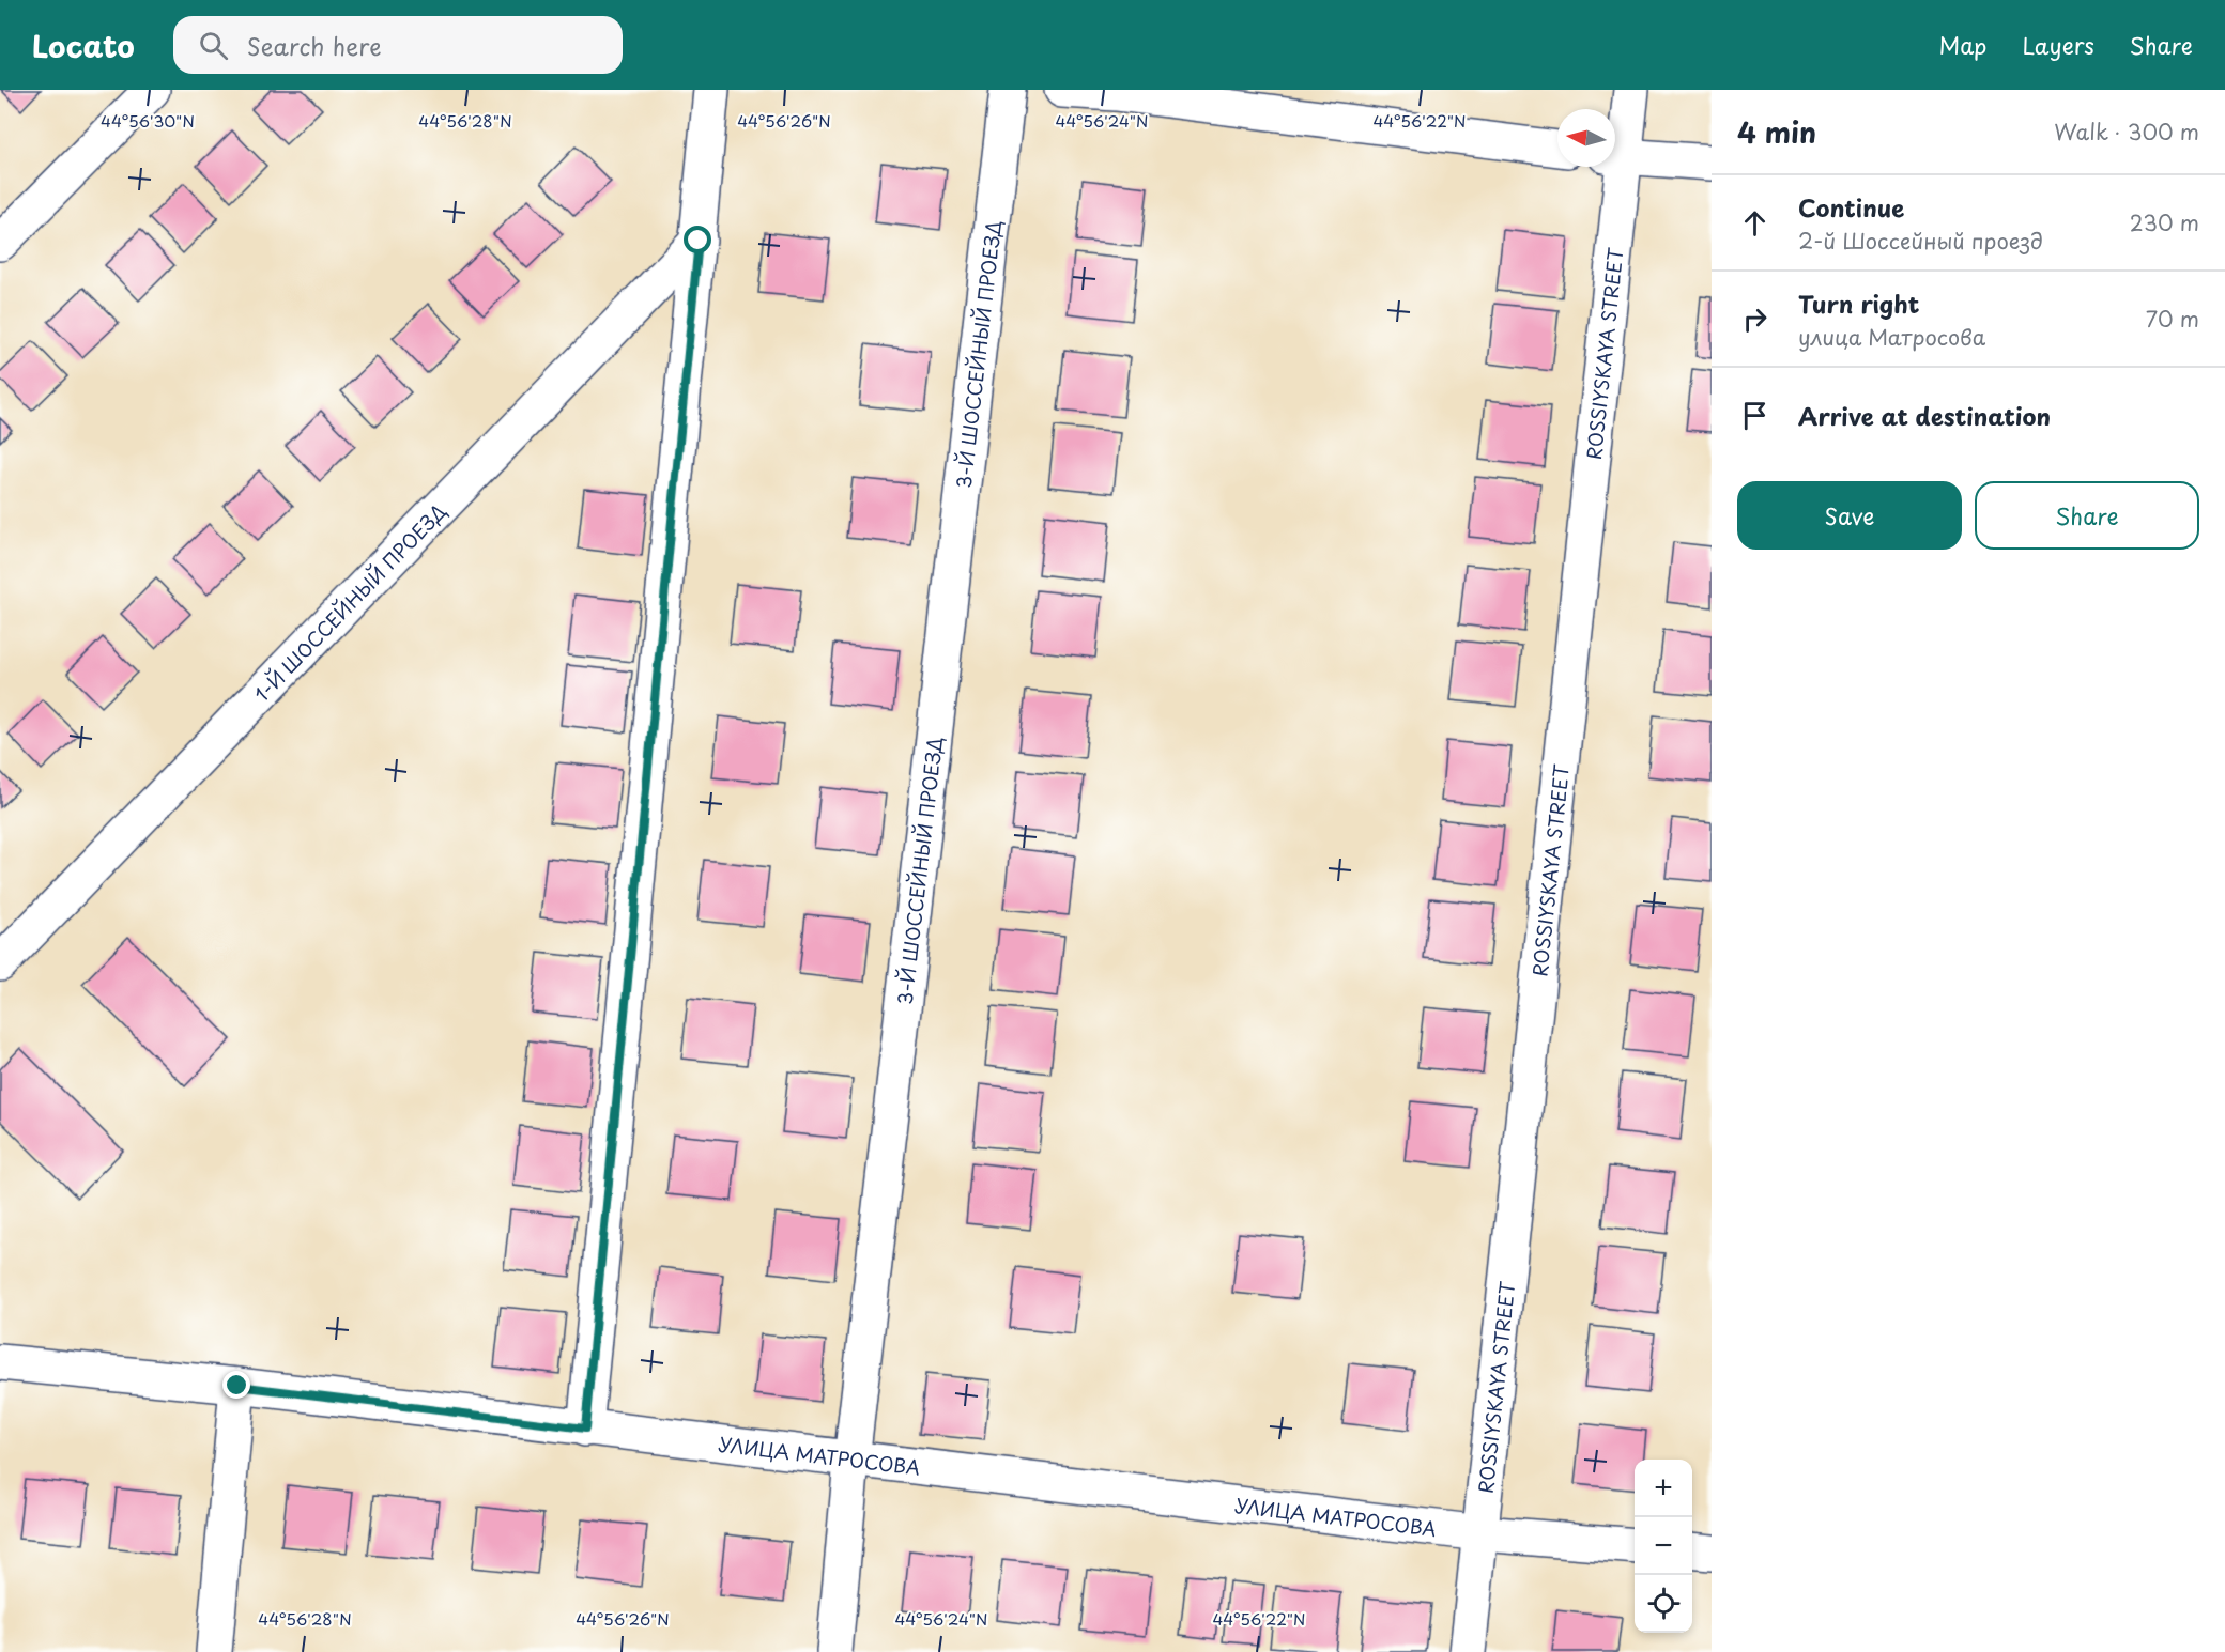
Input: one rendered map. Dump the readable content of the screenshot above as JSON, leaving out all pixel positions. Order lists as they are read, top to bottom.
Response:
{
  "streets": {
    "street": [
      "3-Й ШОССЕЙНЫЙ ПРОЕЗД",
      "ROSSIYSKAYA STREET",
      "1-Й ШОССЕЙНЫЙ ПРОЕЗД",
      "УЛИЦА МАТРОСОВА"
    ]
  },
  "crossings": [
    ["3-Й ШОССЕЙНЫЙ ПРОЕЗД", "УЛИЦА МАТРОСОВА"],
    ["ROSSIYSKAYA STREET", "УЛИЦА МАТРОСОВА"]
  ],
  "north": "left",
  "page": {
    "header": "Locato",
    "search": "Search here",
    "nav": ["Map", "Layers", "Share"],
    "heading": ["4 min", "Walk · 300 m"],
    "list": [
      ["Continue", "2-й Шоссейный проезд", "230 m"],
      ["Turn right", "улица Матросова", "70 m"],
      "Arrive at destination"
    ],
    "buttons": ["Save", "Share"],
    "map_buttons": ["+", "−"]
  },
  "coordinates": [
    "44°56'30\"N",
    "44°56'28\"N",
    "44°56'26\"N",
    "44°56'24\"N",
    "44°56'22\"N"
  ]
}
